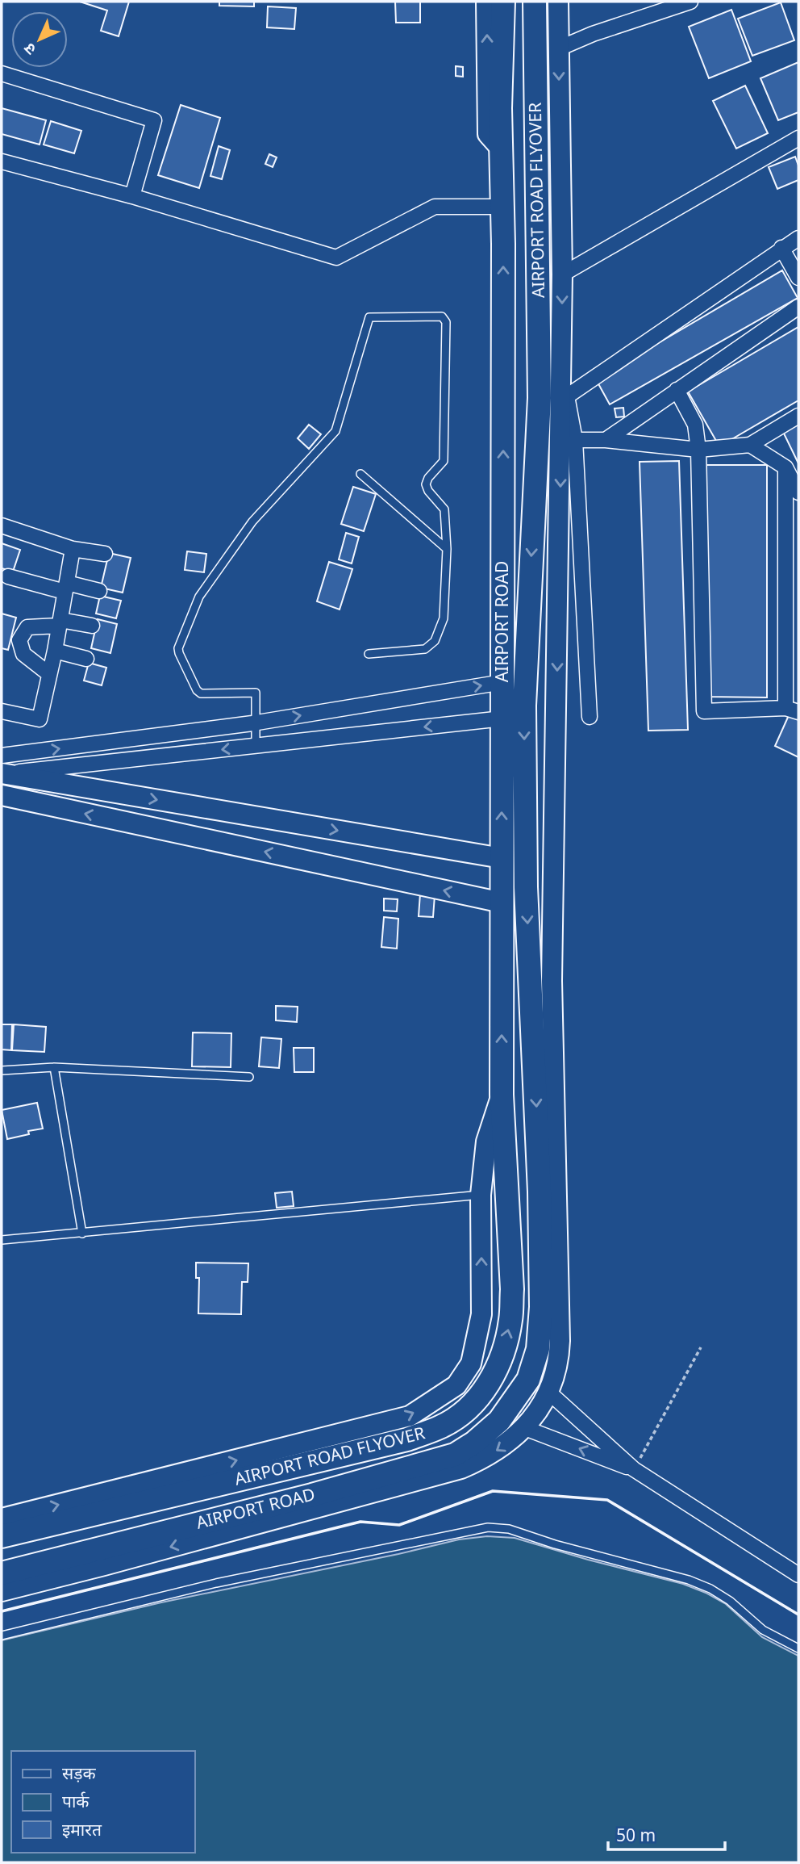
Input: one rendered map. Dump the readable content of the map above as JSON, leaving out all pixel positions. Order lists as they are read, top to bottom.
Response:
{
  "streets": {
    "main road": ["AIRPORT ROAD FLYOVER", "AIRPORT ROAD"]
  },
  "crossings": [
    ["AIRPORT ROAD FLYOVER", "AIRPORT ROAD"]
  ],
  "one_way": ["AIRPORT ROAD FLYOVER"],
  "legend": ["सड़क", "पार्क", "इमारत"],
  "scale_bar": "50 m",
  "north": "bottom left"
}
